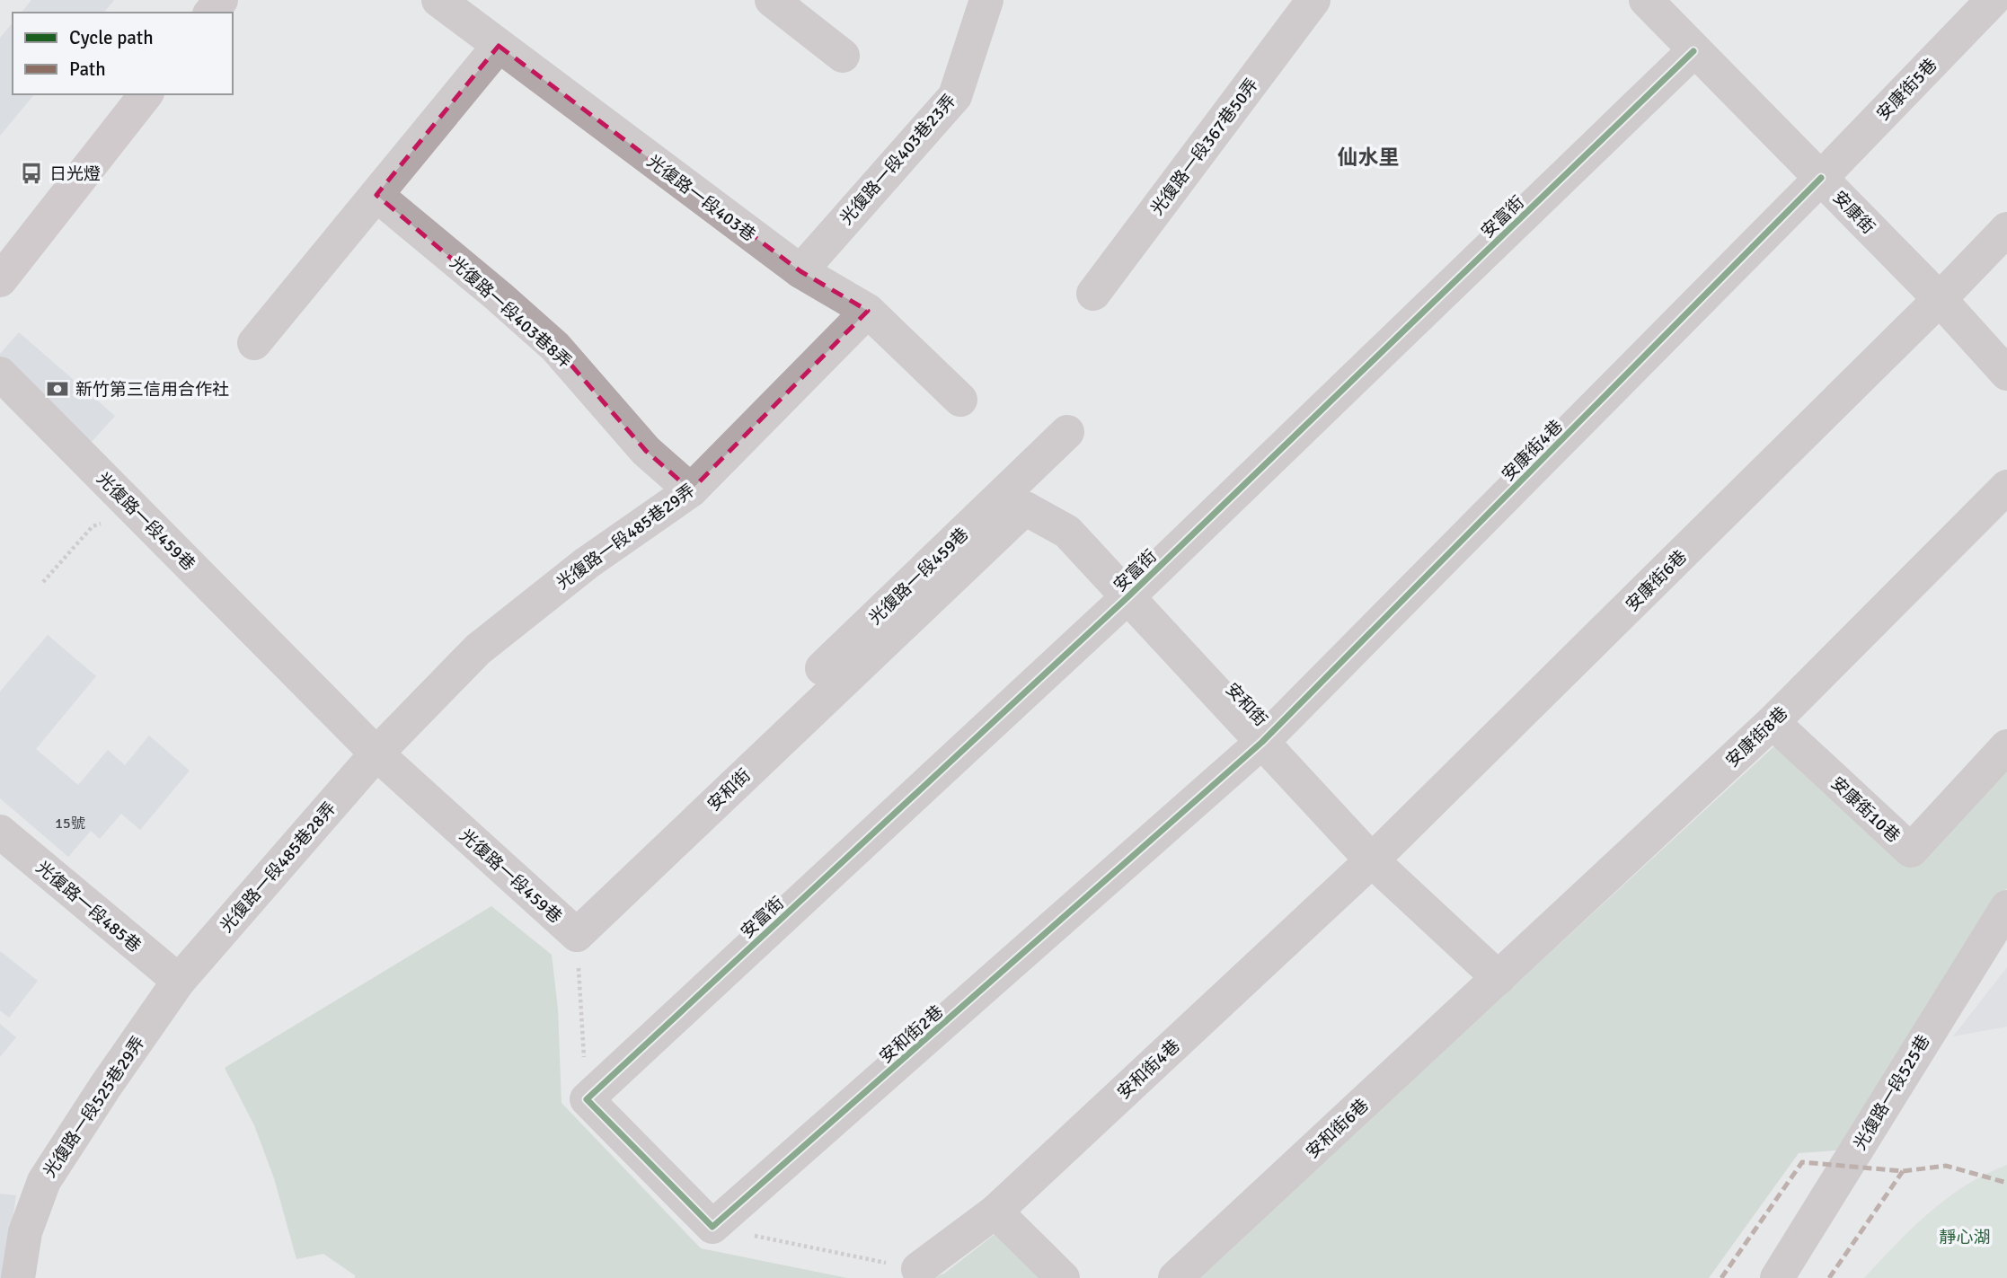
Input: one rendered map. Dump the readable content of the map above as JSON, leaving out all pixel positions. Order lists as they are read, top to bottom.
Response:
{
  "streets": {
    "street": [
      "安康街5巷",
      "光復路一段367巷50弄",
      "光復路一段403巷23弄",
      "光復路一段403巷",
      "安康街",
      "安富街",
      "光復路一段403巷8弄",
      "安康街4巷",
      "光復路一段459巷",
      "光復路一段485巷29弄",
      "安康街6巷",
      "安和街",
      "安康街8巷",
      "安康街10巷",
      "光復路一段485巷28弄",
      "光復路一段485巷",
      "安和街2巷",
      "安和街4巷",
      "光復路一段525巷",
      "光復路一段525巷29弄",
      "安和街6巷"
    ]
  },
  "crossings": [
    ["安康街5巷", "安康街"],
    ["安康街5巷", "安康街4巷"],
    ["光復路一段403巷23弄", "光復路一段403巷"],
    ["光復路一段403巷", "光復路一段485巷29弄"],
    ["安康街", "安富街"],
    ["安康街", "安康街4巷"],
    ["安康街", "安康街6巷"],
    ["安富街", "安和街"],
    ["光復路一段403巷8弄", "光復路一段485巷29弄"],
    ["安康街4巷", "安和街"],
    ["安康街4巷", "安和街2巷"],
    ["光復路一段459巷", "光復路一段485巷29弄"],
    ["光復路一段459巷", "安和街"],
    ["光復路一段459巷", "光復路一段485巷28弄"],
    ["光復路一段485巷29弄", "光復路一段485巷28弄"],
    ["安康街6巷", "安和街"],
    ["安康街6巷", "安和街4巷"],
    ["安和街", "安康街8巷"],
    ["安和街", "安和街2巷"],
    ["安和街", "安和街4巷"],
    ["安和街", "安和街6巷"],
    ["安康街8巷", "安康街10巷"],
    ["安康街8巷", "安和街6巷"],
    ["光復路一段485巷28弄", "光復路一段485巷"],
    ["光復路一段485巷28弄", "光復路一段525巷29弄"],
    ["光復路一段485巷", "光復路一段525巷29弄"]
  ],
  "districts": ["仙水里"],
  "parks": ["靜心湖"],
  "places": {
    "bus stop": ["日光燈"],
    "bank": ["新竹第三信用合作社"]
  },
  "house_numbers": ["15號"],
  "legend": ["Cycle path", "Path"]
}
